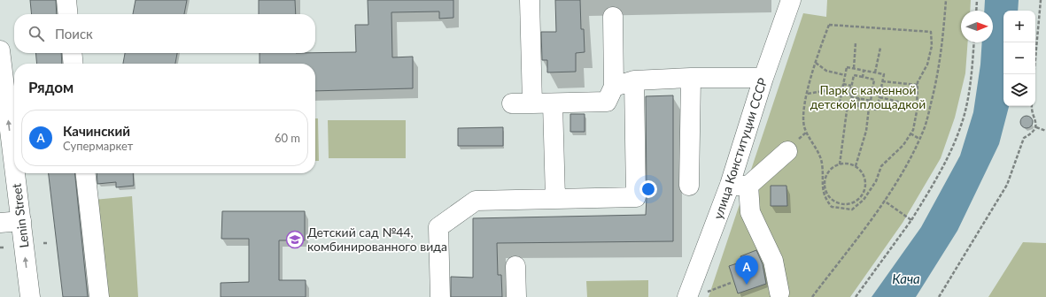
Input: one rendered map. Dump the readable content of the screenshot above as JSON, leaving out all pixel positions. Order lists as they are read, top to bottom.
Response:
{
  "streets": {
    "street": ["улица Конституции СССР", "Lenin Street"]
  },
  "water": ["Кача"],
  "parks": ["Парк с каменной детской площадкой"],
  "places": {
    "school or university": ["Детский сад №44, комбинированного вида"]
  },
  "north": "right",
  "page": {
    "map_buttons": ["+", "−"],
    "search": "Поиск",
    "heading": "Рядом",
    "list": [
      {
        "mark": "A",
        "name": "Качинский",
        "note": "Супермаркет",
        "value": "60 m"
      }
    ],
    "pins": "A"
  }
}
